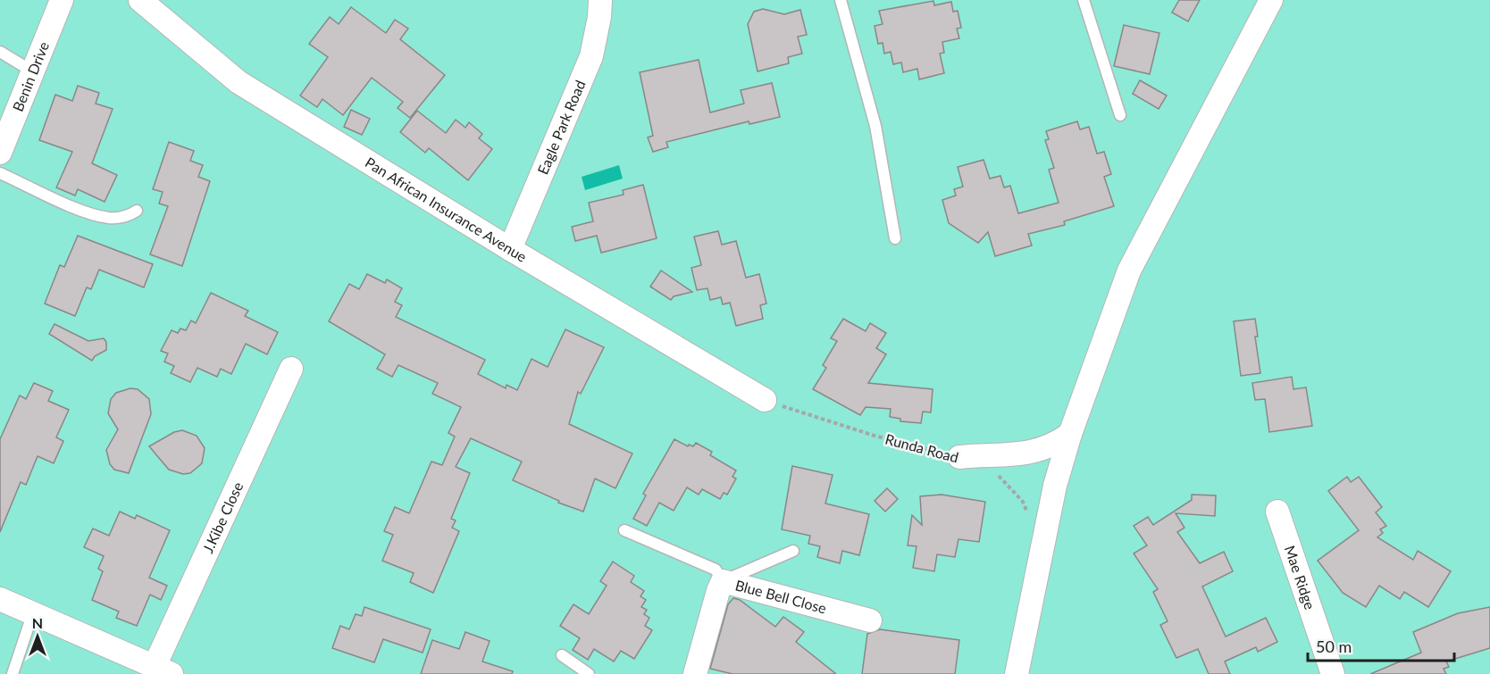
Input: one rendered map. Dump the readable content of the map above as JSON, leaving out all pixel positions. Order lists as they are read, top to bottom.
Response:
{
  "streets": {
    "street": [
      "Benin Drive",
      "Eagle Park Road",
      "Pan African Insurance Avenue",
      "J.Kibe Close",
      "Mae Ridge",
      "Blue Bell Close"
    ],
    "path": ["Runda Road"]
  },
  "crossings": [
    ["Eagle Park Road", "Pan African Insurance Avenue"],
    ["Pan African Insurance Avenue", "Runda Road"]
  ],
  "scale_bar": "50 m",
  "north": "top"
}
